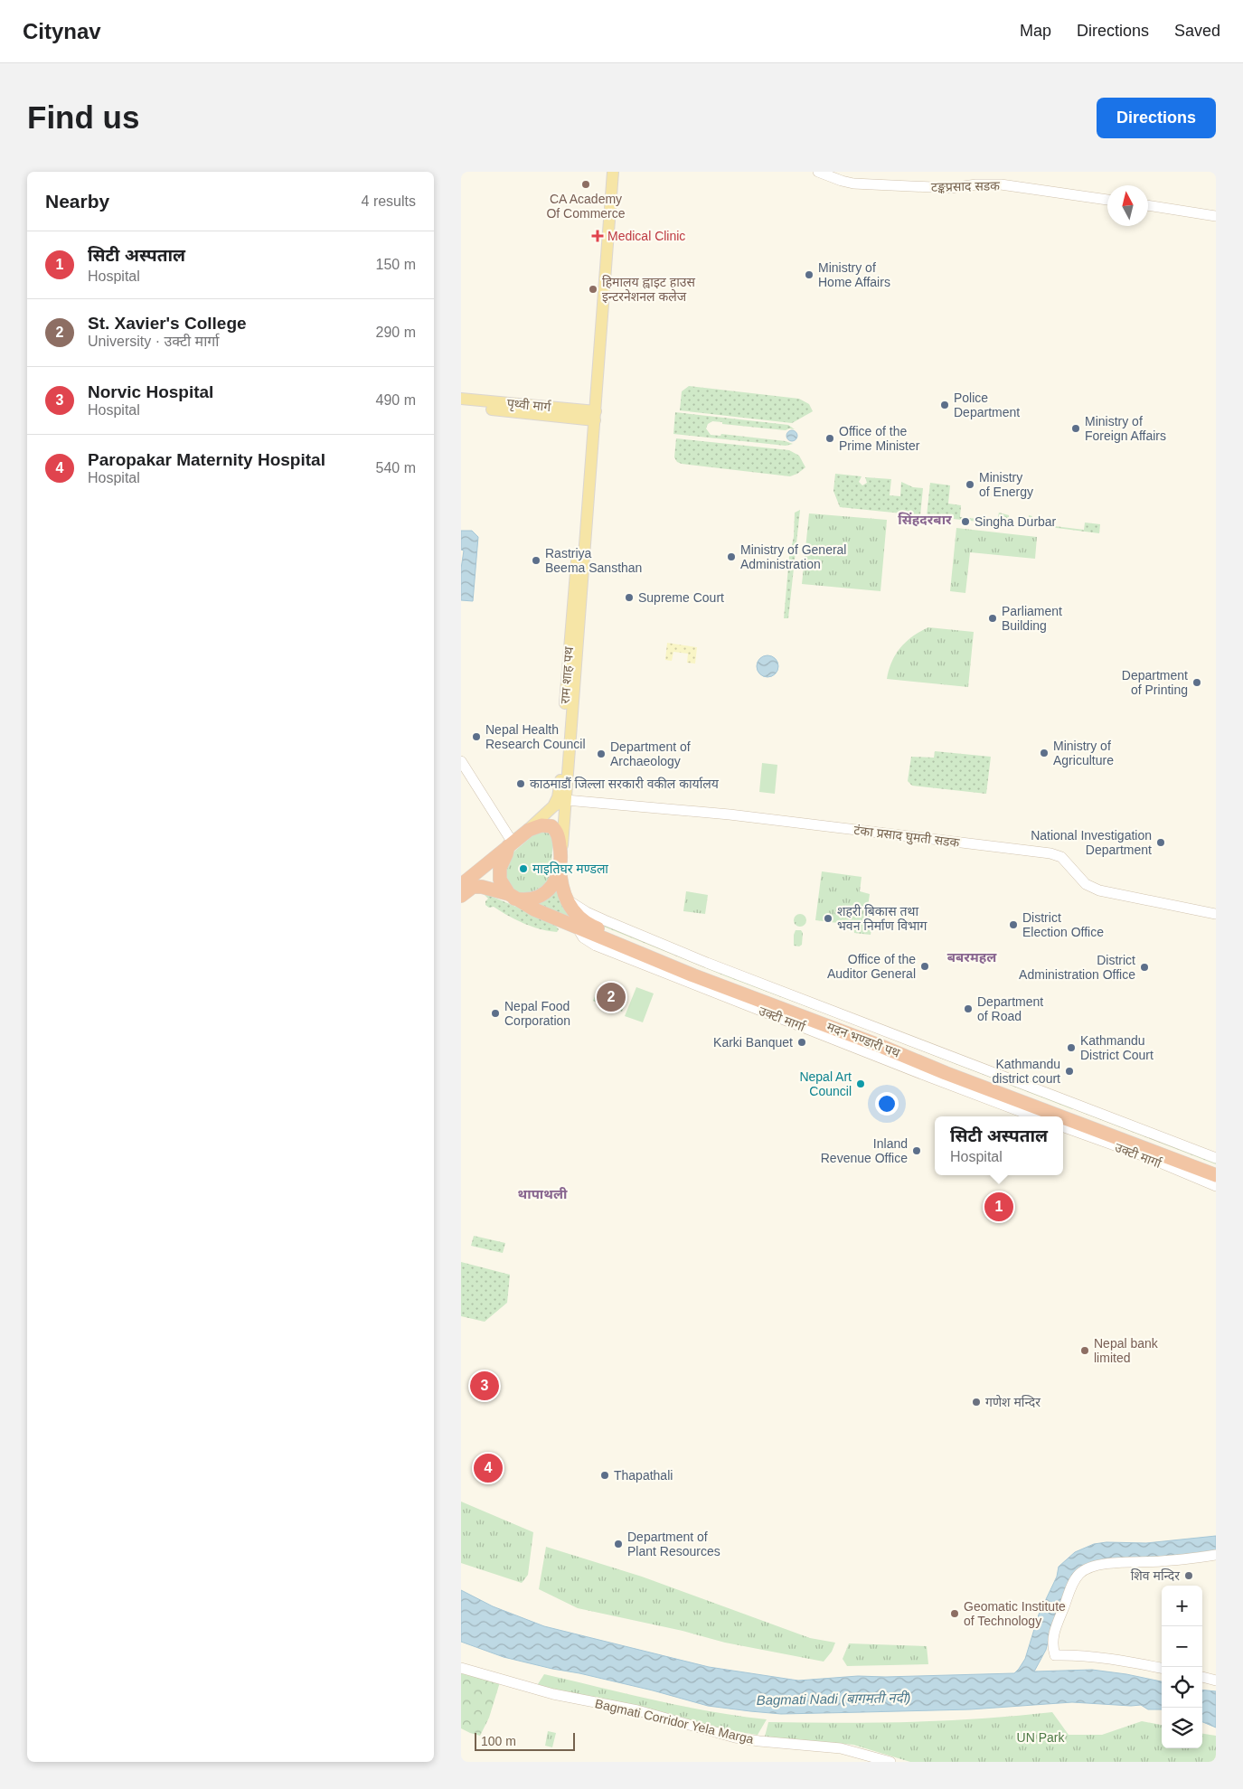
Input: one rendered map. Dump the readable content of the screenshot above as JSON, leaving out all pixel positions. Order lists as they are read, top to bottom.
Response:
{
  "streets": {
    "highway": ["मदन भण्डारी पथ"],
    "main road": ["पृथ्वी मार्ग", "राम शाह पथ"],
    "street": [
      "टङ्कप्रसाद सडक",
      "टंका प्रसाद घुमती सडक",
      "उक्टी मार्गा",
      "Bagmati Corridor Yela Marga"
    ]
  },
  "crossings": [
    ["पृथ्वी मार्ग", "राम शाह पथ"],
    ["राम शाह पथ", "टंका प्रसाद घुमती सडक"],
    ["राम शाह पथ", "मदन भण्डारी पथ"],
    ["उक्टी मार्गा", "मदन भण्डारी पथ"]
  ],
  "districts": ["सिंहदरबार", "बबरमहल", "थापाथली"],
  "water": ["Bagmati Nadi (बागमती नदी)"],
  "parks": ["UN Park"],
  "places": {
    "other": [
      "CA Academy Of Commerce",
      "Ministry of Home Affairs",
      "हिमालय ह्वाइट हाउस इन्टरनेशनल कलेज",
      "Police Department",
      "Ministry of Foreign Affairs",
      "Office of the Prime Minister",
      "Ministry of Energy",
      "Singha Durbar",
      "Ministry of General Administration",
      "Rastriya Beema Sansthan",
      "Supreme Court",
      "Parliament Building",
      "Department of Printing",
      "Nepal Health Research Council",
      "Ministry of Agriculture",
      "Department of Archaeology",
      "काठमाडौं जिल्ला सरकारी वकील कार्यालय",
      "National Investigation Department",
      "माइतिघर मण्डला",
      "शहरी बिकास तथा भवन निर्माण विभाग",
      "District Election Office",
      "Office of the Auditor General",
      "District Administration Office",
      "Department of Road",
      "Nepal Food Corporation",
      "Karki Banquet",
      "Kathmandu District Court",
      "Kathmandu district court",
      "Nepal Art Council",
      "Inland Revenue Office",
      "Nepal bank limited",
      "गणेश मन्दिर",
      "Thapathali",
      "Department of Plant Resources",
      "शिव मन्दिर",
      "Geomatic Institute of Technology"
    ],
    "health": ["Medical Clinic"]
  },
  "scale_bar": "100 m",
  "north": "top",
  "page": {
    "header": "Citynav",
    "nav": ["Map", "Directions", "Saved"],
    "buttons": "Directions",
    "title": "Find us",
    "heading": ["Nearby", "4 results"],
    "list": [
      {
        "mark": "1",
        "name": "सिटी अस्पताल",
        "note": "Hospital",
        "value": "150 m"
      },
      {
        "mark": "2",
        "name": "St. Xavier's College",
        "note": "University · उक्टी मार्गा",
        "value": "290 m"
      },
      {
        "mark": "3",
        "name": "Norvic Hospital",
        "note": "Hospital",
        "value": "490 m"
      },
      {
        "mark": "4",
        "name": "Paropakar Maternity Hospital",
        "note": "Hospital",
        "value": "540 m"
      }
    ],
    "pins": [
      "2",
      "1",
      "3",
      "4"
    ],
    "popup": ["सिटी अस्पताल", "Hospital"],
    "map_buttons": ["+", "−"],
    "scale": "100 m"
  }
}
